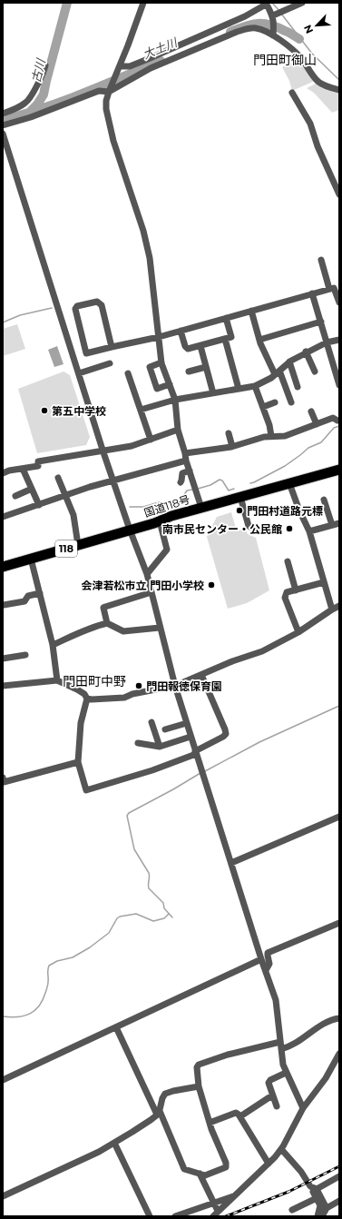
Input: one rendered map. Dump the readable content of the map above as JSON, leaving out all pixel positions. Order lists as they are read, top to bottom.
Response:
{
  "streets": {
    "highway": ["国道118号", "118"]
  },
  "districts": ["門田町御山", "門田町中野"],
  "water": ["大土川", "古川"],
  "places": [
    "第五中学校",
    "門田村道路元標",
    "南市民センター・公民館",
    "会津若松市立 門田小学校",
    "門田報徳保育園"
  ],
  "north": "bottom left"
}
